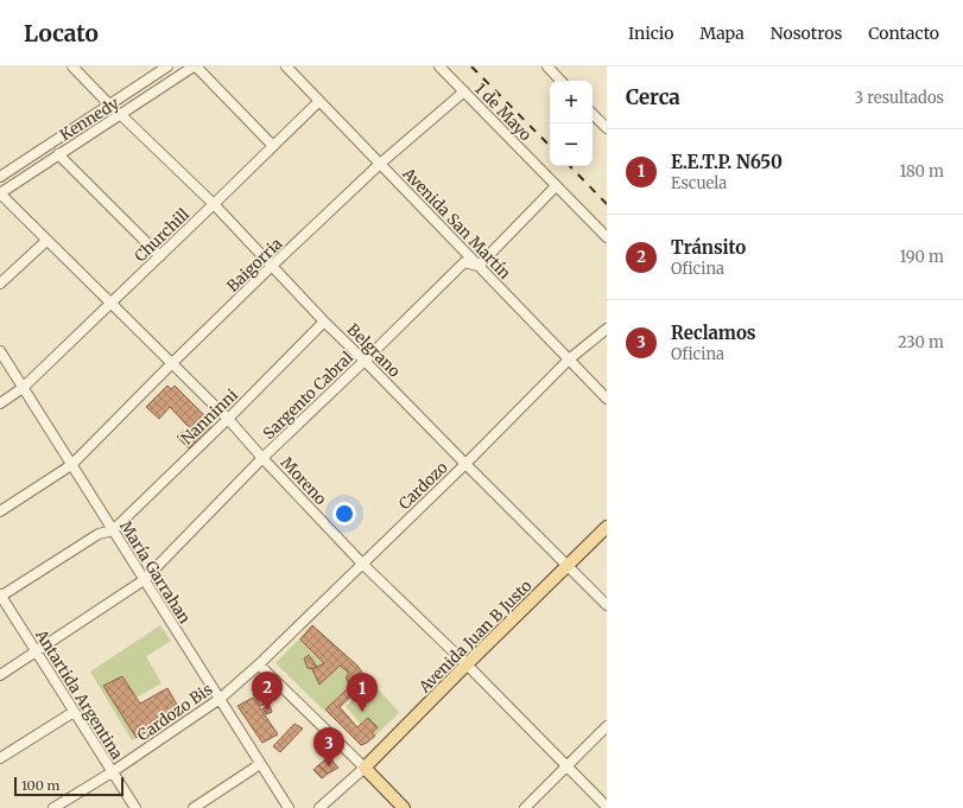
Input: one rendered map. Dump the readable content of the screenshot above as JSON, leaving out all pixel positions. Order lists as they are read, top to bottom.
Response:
{
  "streets": {
    "main road": ["Avenida Juan B Justo"],
    "street": [
      "1 de Mayo",
      "Kennedy",
      "Avenida San Martín",
      "Churchill",
      "Baigorria",
      "Belgrano",
      "Sargento Cabral",
      "Nanninni",
      "Moreno",
      "Cardozo",
      "María Garrahan",
      "Antartida Argentina",
      "Cardozo Bis"
    ]
  },
  "crossings": [
    ["1 de Mayo", "Baigorria"],
    ["Kennedy", "Belgrano"],
    ["Kennedy", "Moreno"],
    ["Avenida San Martín", "Churchill"],
    ["Avenida San Martín", "Baigorria"],
    ["Avenida San Martín", "Sargento Cabral"],
    ["Avenida San Martín", "Cardozo"],
    ["Churchill", "Belgrano"],
    ["Churchill", "Moreno"],
    ["Churchill", "María Garrahan"],
    ["Baigorria", "Belgrano"],
    ["Baigorria", "Moreno"],
    ["Baigorria", "María Garrahan"],
    ["Belgrano", "Sargento Cabral"],
    ["Belgrano", "Nanninni"],
    ["Belgrano", "Cardozo"],
    ["Belgrano", "Avenida Juan B Justo"],
    ["Sargento Cabral", "Moreno"],
    ["Sargento Cabral", "María Garrahan"],
    ["Sargento Cabral", "Antartida Argentina"],
    ["Nanninni", "Moreno"],
    ["Nanninni", "María Garrahan"],
    ["Moreno", "Cardozo"],
    ["Moreno", "Avenida Juan B Justo"],
    ["Cardozo", "Cardozo Bis"],
    ["María Garrahan", "Cardozo Bis"],
    ["Antartida Argentina", "Cardozo Bis"]
  ],
  "scale_bar": "100 m",
  "page": {
    "header": "Locato",
    "nav": [
      "Inicio",
      "Mapa",
      "Nosotros",
      "Contacto"
    ],
    "heading": ["Cerca", "3 resultados"],
    "map_buttons": ["+", "−"],
    "list": [
      {
        "mark": "1",
        "name": "E.E.T.P. N650",
        "note": "Escuela",
        "value": "180 m"
      },
      {
        "mark": "2",
        "name": "Tránsito",
        "note": "Oficina",
        "value": "190 m"
      },
      {
        "mark": "3",
        "name": "Reclamos",
        "note": "Oficina",
        "value": "230 m"
      }
    ],
    "pins": ["2", "1", "3"],
    "scale": "100 m"
  }
}
